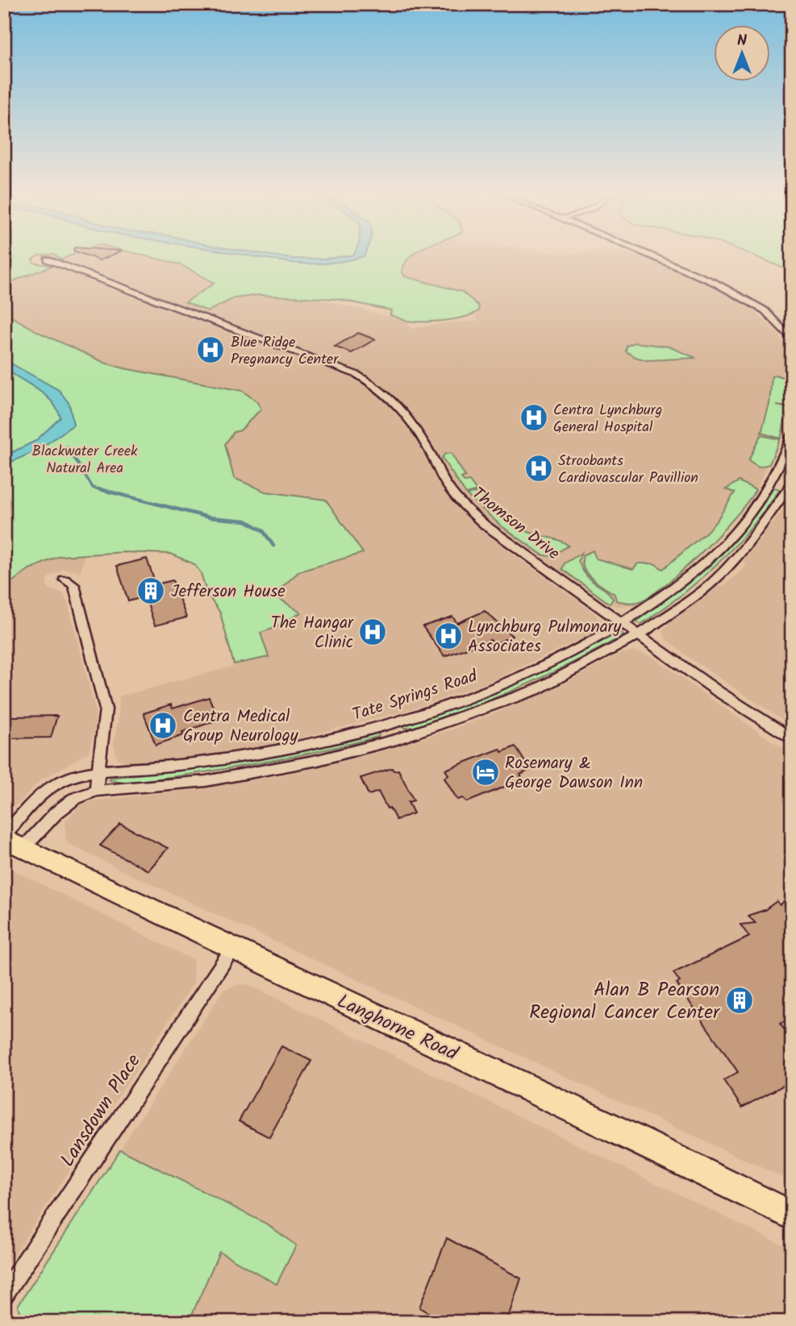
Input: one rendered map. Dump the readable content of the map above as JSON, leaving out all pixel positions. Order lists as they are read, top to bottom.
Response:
{
  "streets": {
    "main road": ["Langhorne Road"],
    "street": ["Thomson Drive", "Tate Springs Road", "Lansdown Place"]
  },
  "crossings": [
    ["Thomson Drive", "Tate Springs Road"],
    ["Tate Springs Road", "Langhorne Road"],
    ["Langhorne Road", "Lansdown Place"]
  ],
  "parks": ["Blackwater Creek Natural Area"],
  "places": {
    "hospital": [
      "Blue Ridge Pregnancy Center",
      "Centra Lynchburg General Hospital",
      "Stroobants Cardiovascular Pavillion",
      "The Hangar Clinic",
      "Lynchburg Pulmonary Associates",
      "Centra Medical Group Neurology"
    ],
    "building": ["Jefferson House", "Alan B Pearson Regional Cancer Center"],
    "hotel": ["Rosemary & George Dawson Inn"]
  },
  "north": "top"
}
